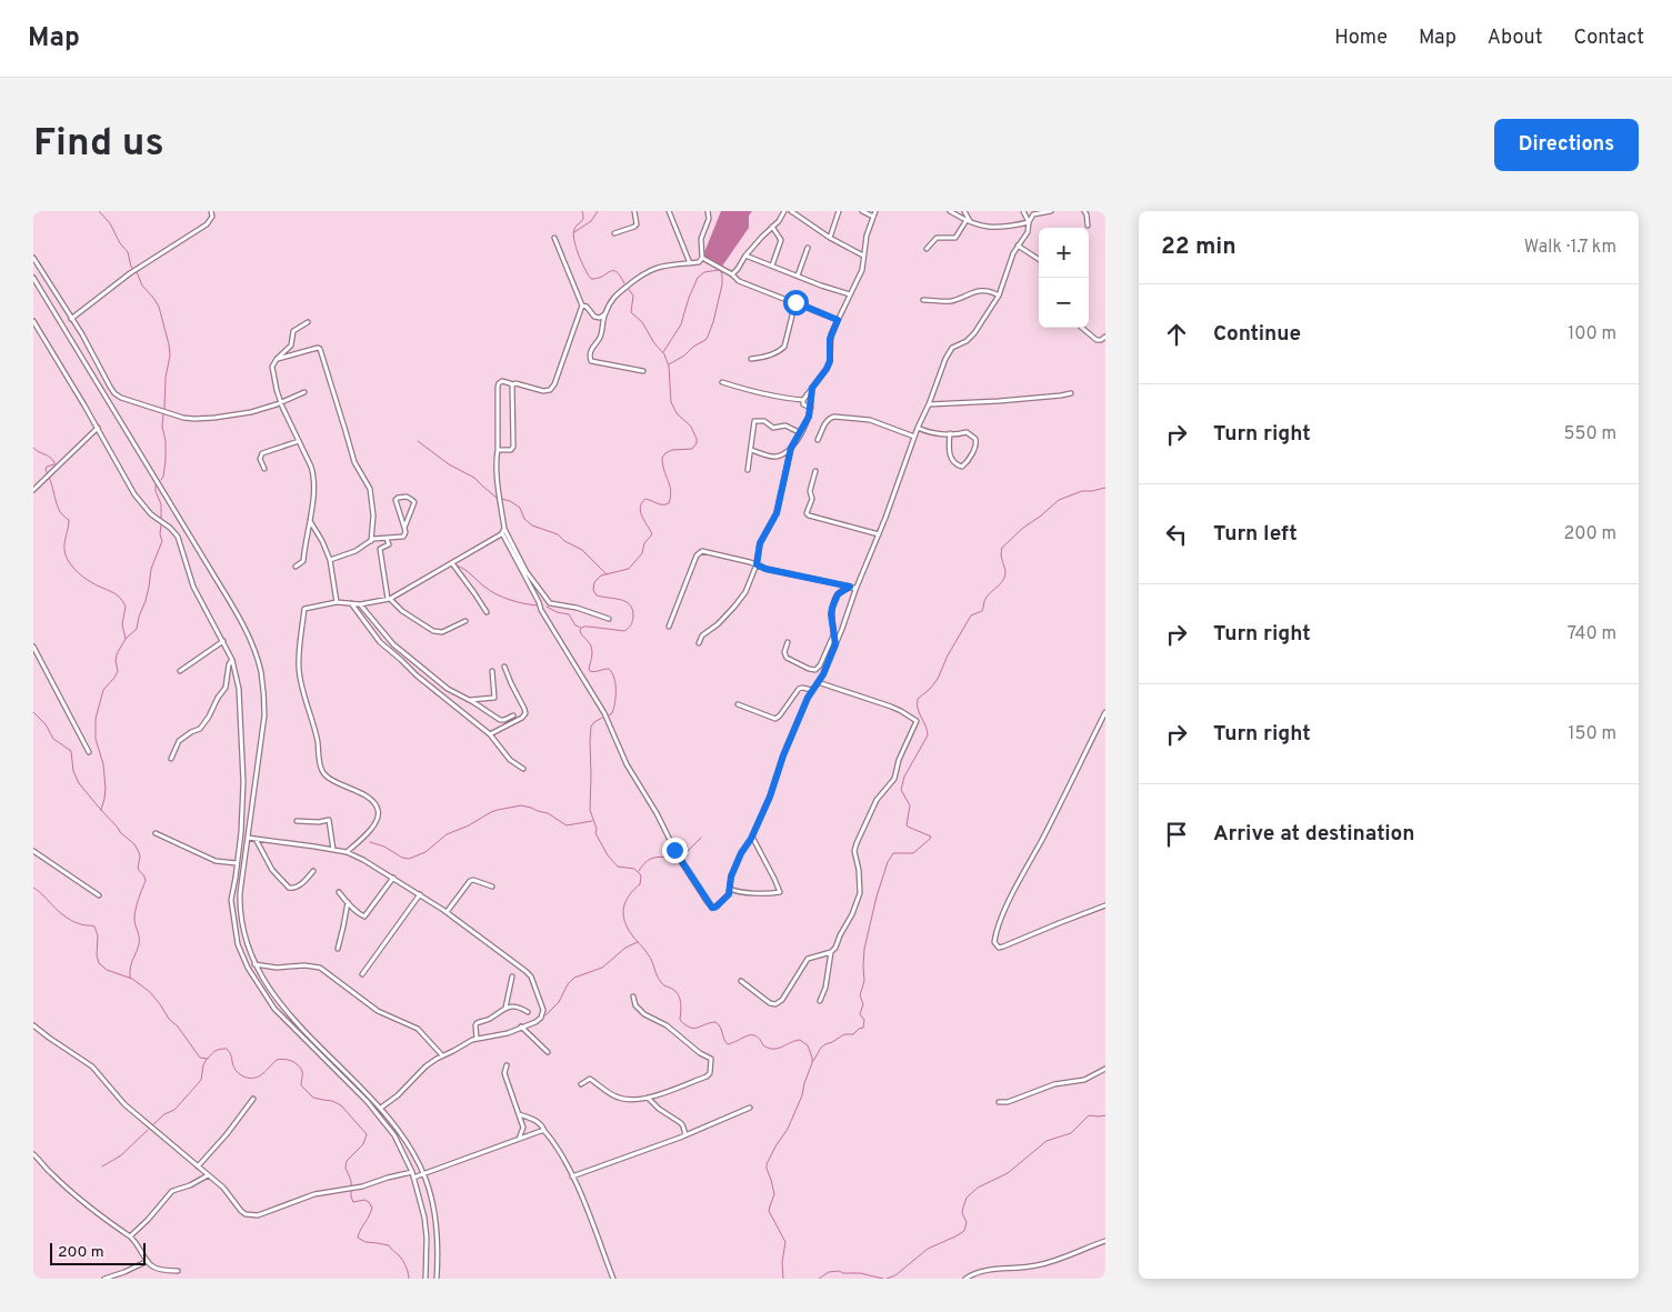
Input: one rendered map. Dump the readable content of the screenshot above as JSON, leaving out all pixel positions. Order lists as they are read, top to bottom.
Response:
{
  "scale_bar": "200 m",
  "page": {
    "header": "Map",
    "nav": [
      "Home",
      "Map",
      "About",
      "Contact"
    ],
    "buttons": "Directions",
    "title": "Find us",
    "heading": ["22 min", "Walk · 1.7 km"],
    "map_buttons": ["+", "−"],
    "list": [
      ["Continue", "100 m"],
      ["Turn right", "550 m"],
      ["Turn left", "200 m"],
      ["Turn right", "740 m"],
      ["Turn right", "150 m"],
      "Arrive at destination"
    ],
    "scale": "200 m"
  }
}
